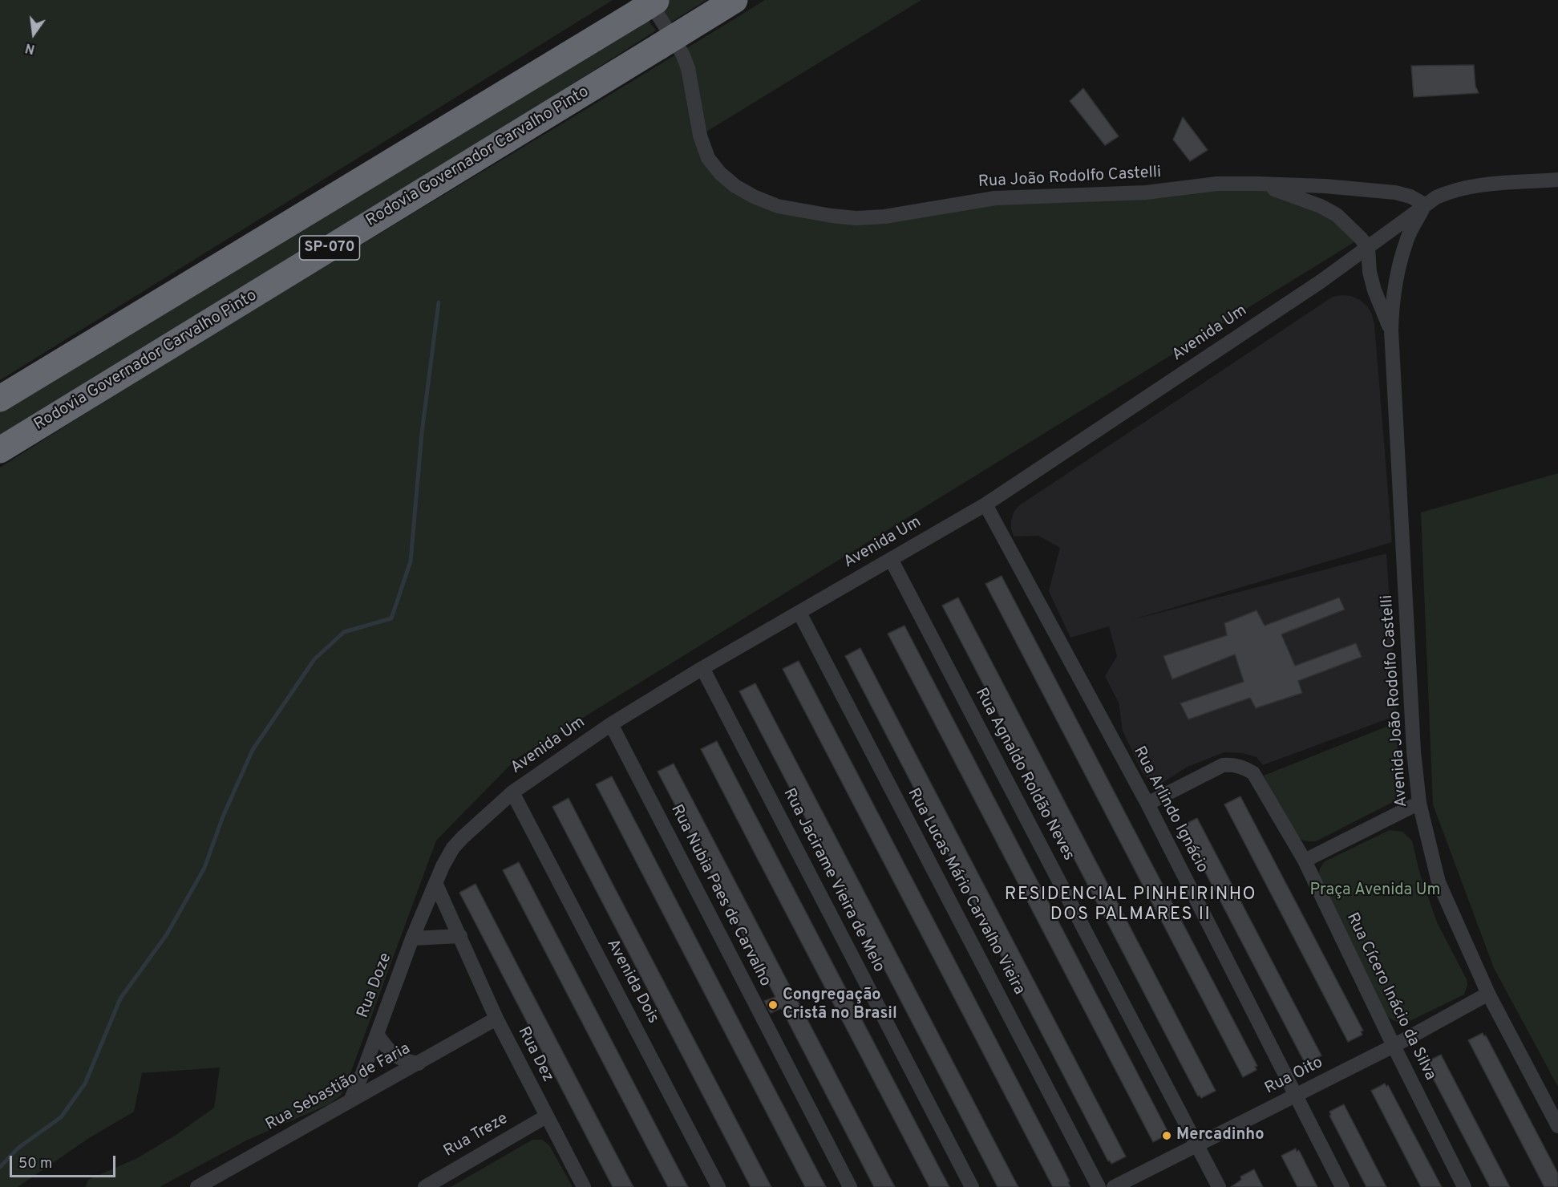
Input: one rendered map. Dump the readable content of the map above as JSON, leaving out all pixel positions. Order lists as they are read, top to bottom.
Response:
{
  "streets": {
    "highway": ["Rodovia Governador Carvalho Pinto", "SP-070"],
    "street": [
      "Rua João Rodolfo Castelli",
      "Avenida Um",
      "Avenida João Rodolfo Castelli",
      "Rua Agnaldo Roldão Neves",
      "Rua Arlindo Ignácio",
      "Rua Jacirame Vieira de Melo",
      "Rua Lucas Mário Carvalho Vieira",
      "Rua Nubia Paes de Carvalho",
      "Avenida Dois",
      "Rua Doze",
      "Rua Cícero Inácio da Silva",
      "Rua Dez",
      "Rua Oito",
      "Rua Sebastião de Faria",
      "Rua Treze"
    ]
  },
  "crossings": [
    ["Rua João Rodolfo Castelli", "SP-070"],
    ["Rua João Rodolfo Castelli", "Avenida Um"],
    ["Rua João Rodolfo Castelli", "Avenida João Rodolfo Castelli"],
    ["Avenida Um", "Avenida João Rodolfo Castelli"],
    ["Avenida Um", "Rua Agnaldo Roldão Neves"],
    ["Avenida Um", "Rua Arlindo Ignácio"],
    ["Avenida Um", "Rua Jacirame Vieira de Melo"],
    ["Avenida Um", "Rua Lucas Mário Carvalho Vieira"],
    ["Avenida Um", "Rua Nubia Paes de Carvalho"],
    ["Avenida Um", "Avenida Dois"],
    ["Avenida Um", "Rua Doze"],
    ["Avenida Um", "Rua Dez"],
    ["Avenida João Rodolfo Castelli", "Rua Oito"],
    ["Rua Agnaldo Roldão Neves", "Rua Oito"],
    ["Rua Arlindo Ignácio", "Rua Cícero Inácio da Silva"],
    ["Rua Arlindo Ignácio", "Rua Oito"],
    ["Rua Doze", "Rua Dez"],
    ["Rua Doze", "Rua Sebastião de Faria"],
    ["Rua Cícero Inácio da Silva", "Rua Oito"],
    ["Rua Dez", "Rua Sebastião de Faria"],
    ["Rua Dez", "Rua Treze"]
  ],
  "districts": ["RESIDENCIAL PINHEIRINHO DOS PALMARES II"],
  "parks": ["Praça Avenida Um"],
  "places": ["Congregação Cristã no Brasil", "Mercadinho"],
  "scale_bar": "50 m",
  "north": "bottom"
}
